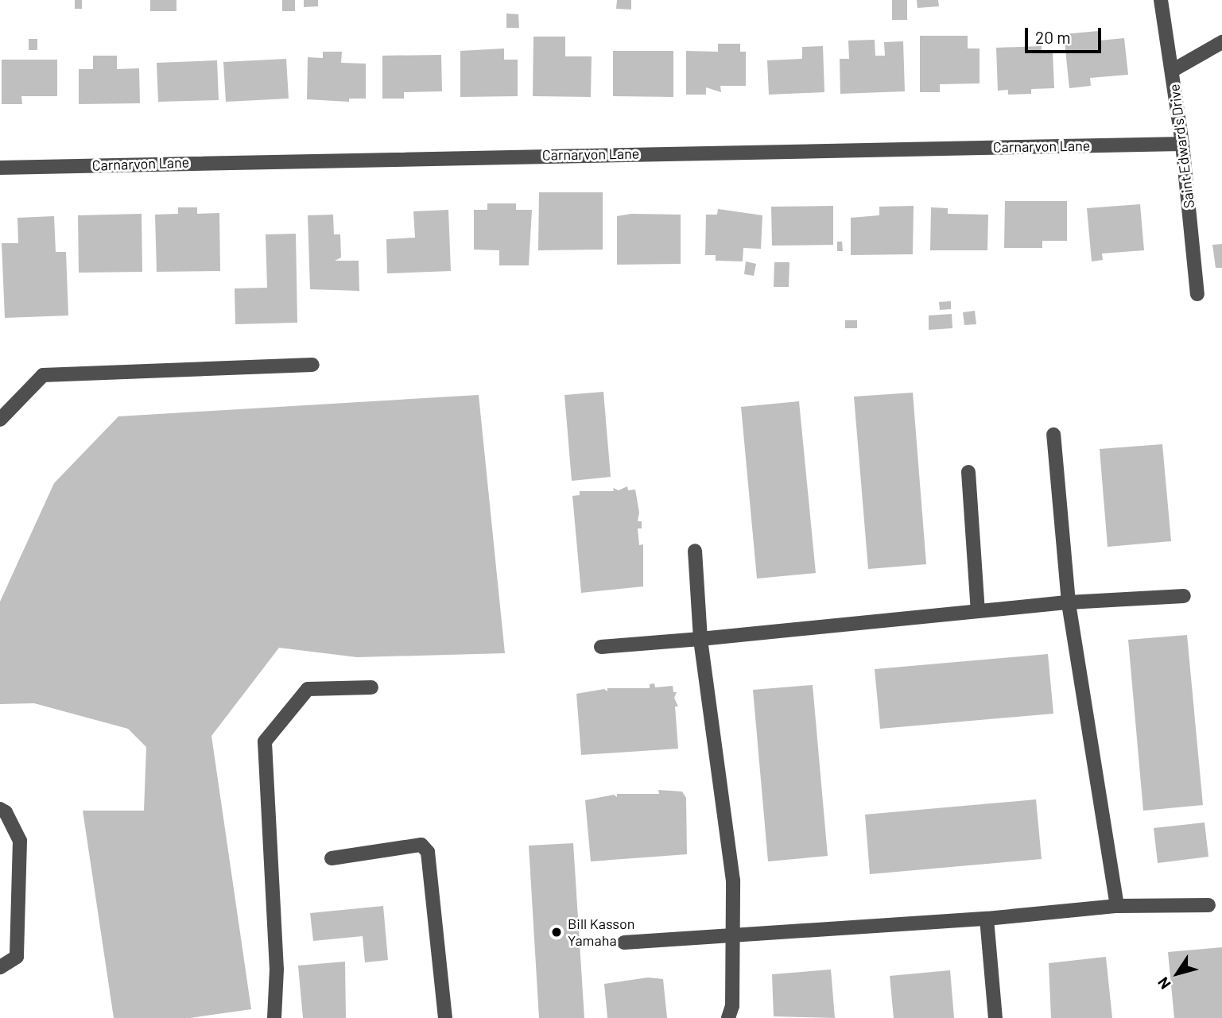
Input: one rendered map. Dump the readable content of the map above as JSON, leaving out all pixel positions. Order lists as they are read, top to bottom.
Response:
{
  "streets": {
    "street": ["Carnarvon Lane", "Saint Edward's Drive"]
  },
  "crossings": [
    ["Carnarvon Lane", "Saint Edward's Drive"]
  ],
  "places": ["Bill Kasson Yamaha"],
  "scale_bar": "20 m",
  "north": "bottom left"
}
